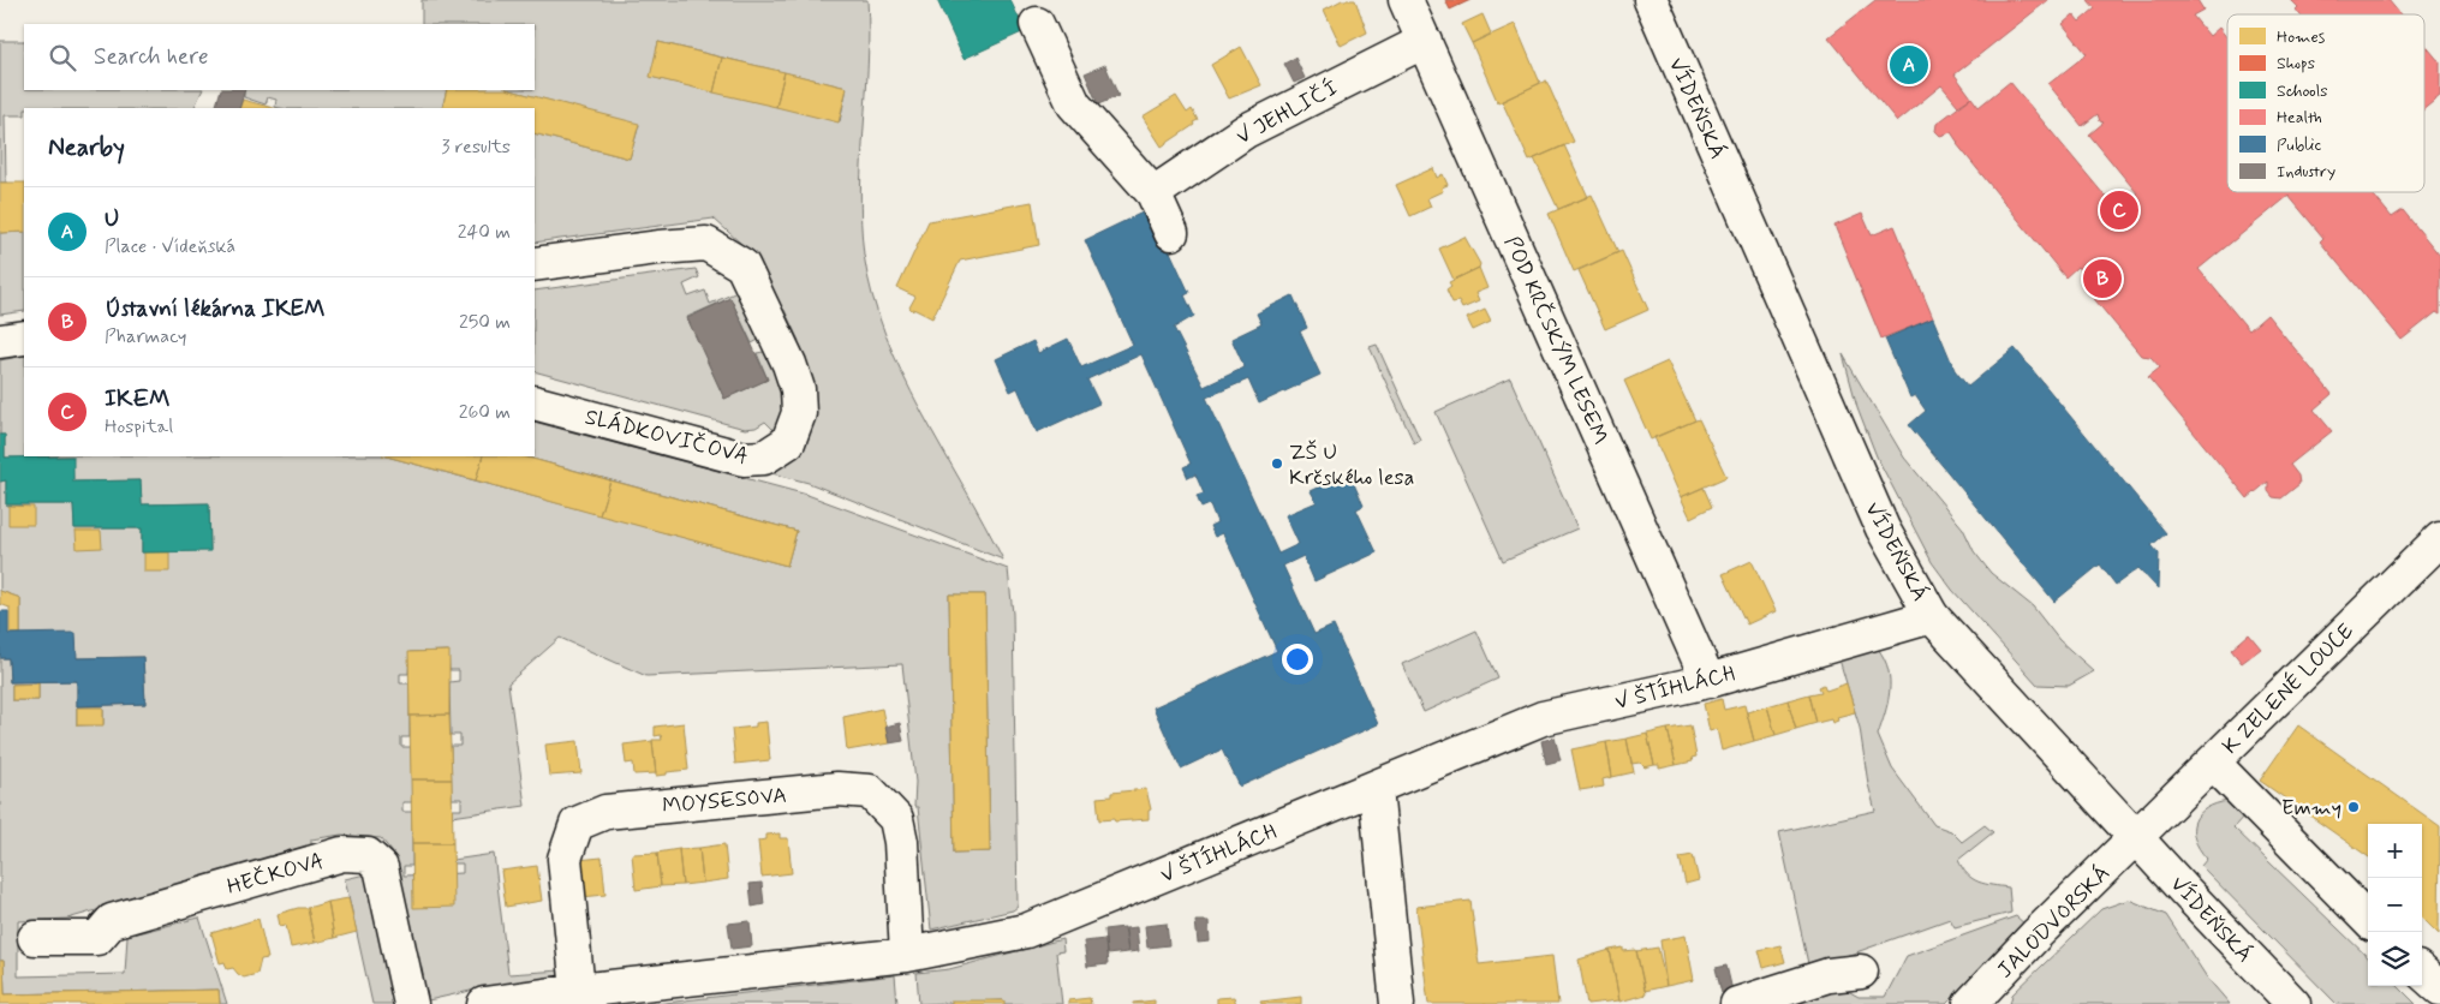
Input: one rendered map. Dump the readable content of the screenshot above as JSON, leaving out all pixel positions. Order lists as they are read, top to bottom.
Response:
{
  "streets": {
    "street": [
      "VÍDEŇSKÁ",
      "V JEHLIČÍ",
      "POD KRČSKÝM LESEM",
      "SLÁDKOVIČOVA",
      "V ŠTÍHLÁCH",
      "K ZELENÉ LOUCE",
      "MOYSESOVA",
      "HEČKOVA",
      "JALODVORSKÁ"
    ]
  },
  "crossings": [
    ["VÍDEŇSKÁ", "V ŠTÍHLÁCH"],
    ["VÍDEŇSKÁ", "K ZELENÉ LOUCE"],
    ["VÍDEŇSKÁ", "JALODVORSKÁ"],
    ["V JEHLIČÍ", "POD KRČSKÝM LESEM"],
    ["POD KRČSKÝM LESEM", "V ŠTÍHLÁCH"],
    ["V ŠTÍHLÁCH", "MOYSESOVA"],
    ["K ZELENÉ LOUCE", "JALODVORSKÁ"]
  ],
  "places": ["ZŠ U Krčského lesa", "Emmy"],
  "legend": [
    "Homes",
    "Shops",
    "Schools",
    "Health",
    "Public",
    "Industry"
  ],
  "page": {
    "search": "Search here",
    "pins": ["A", "C", "B"],
    "heading": ["Nearby", "3 results"],
    "list": [
      {
        "mark": "A",
        "name": "U",
        "note": "Place · Vídeňská",
        "value": "240 m"
      },
      {
        "mark": "B",
        "name": "Ústavní lékárna IKEM",
        "note": "Pharmacy",
        "value": "250 m"
      },
      {
        "mark": "C",
        "name": "IKEM",
        "note": "Hospital",
        "value": "260 m"
      }
    ],
    "map_buttons": ["+", "−"]
  }
}
